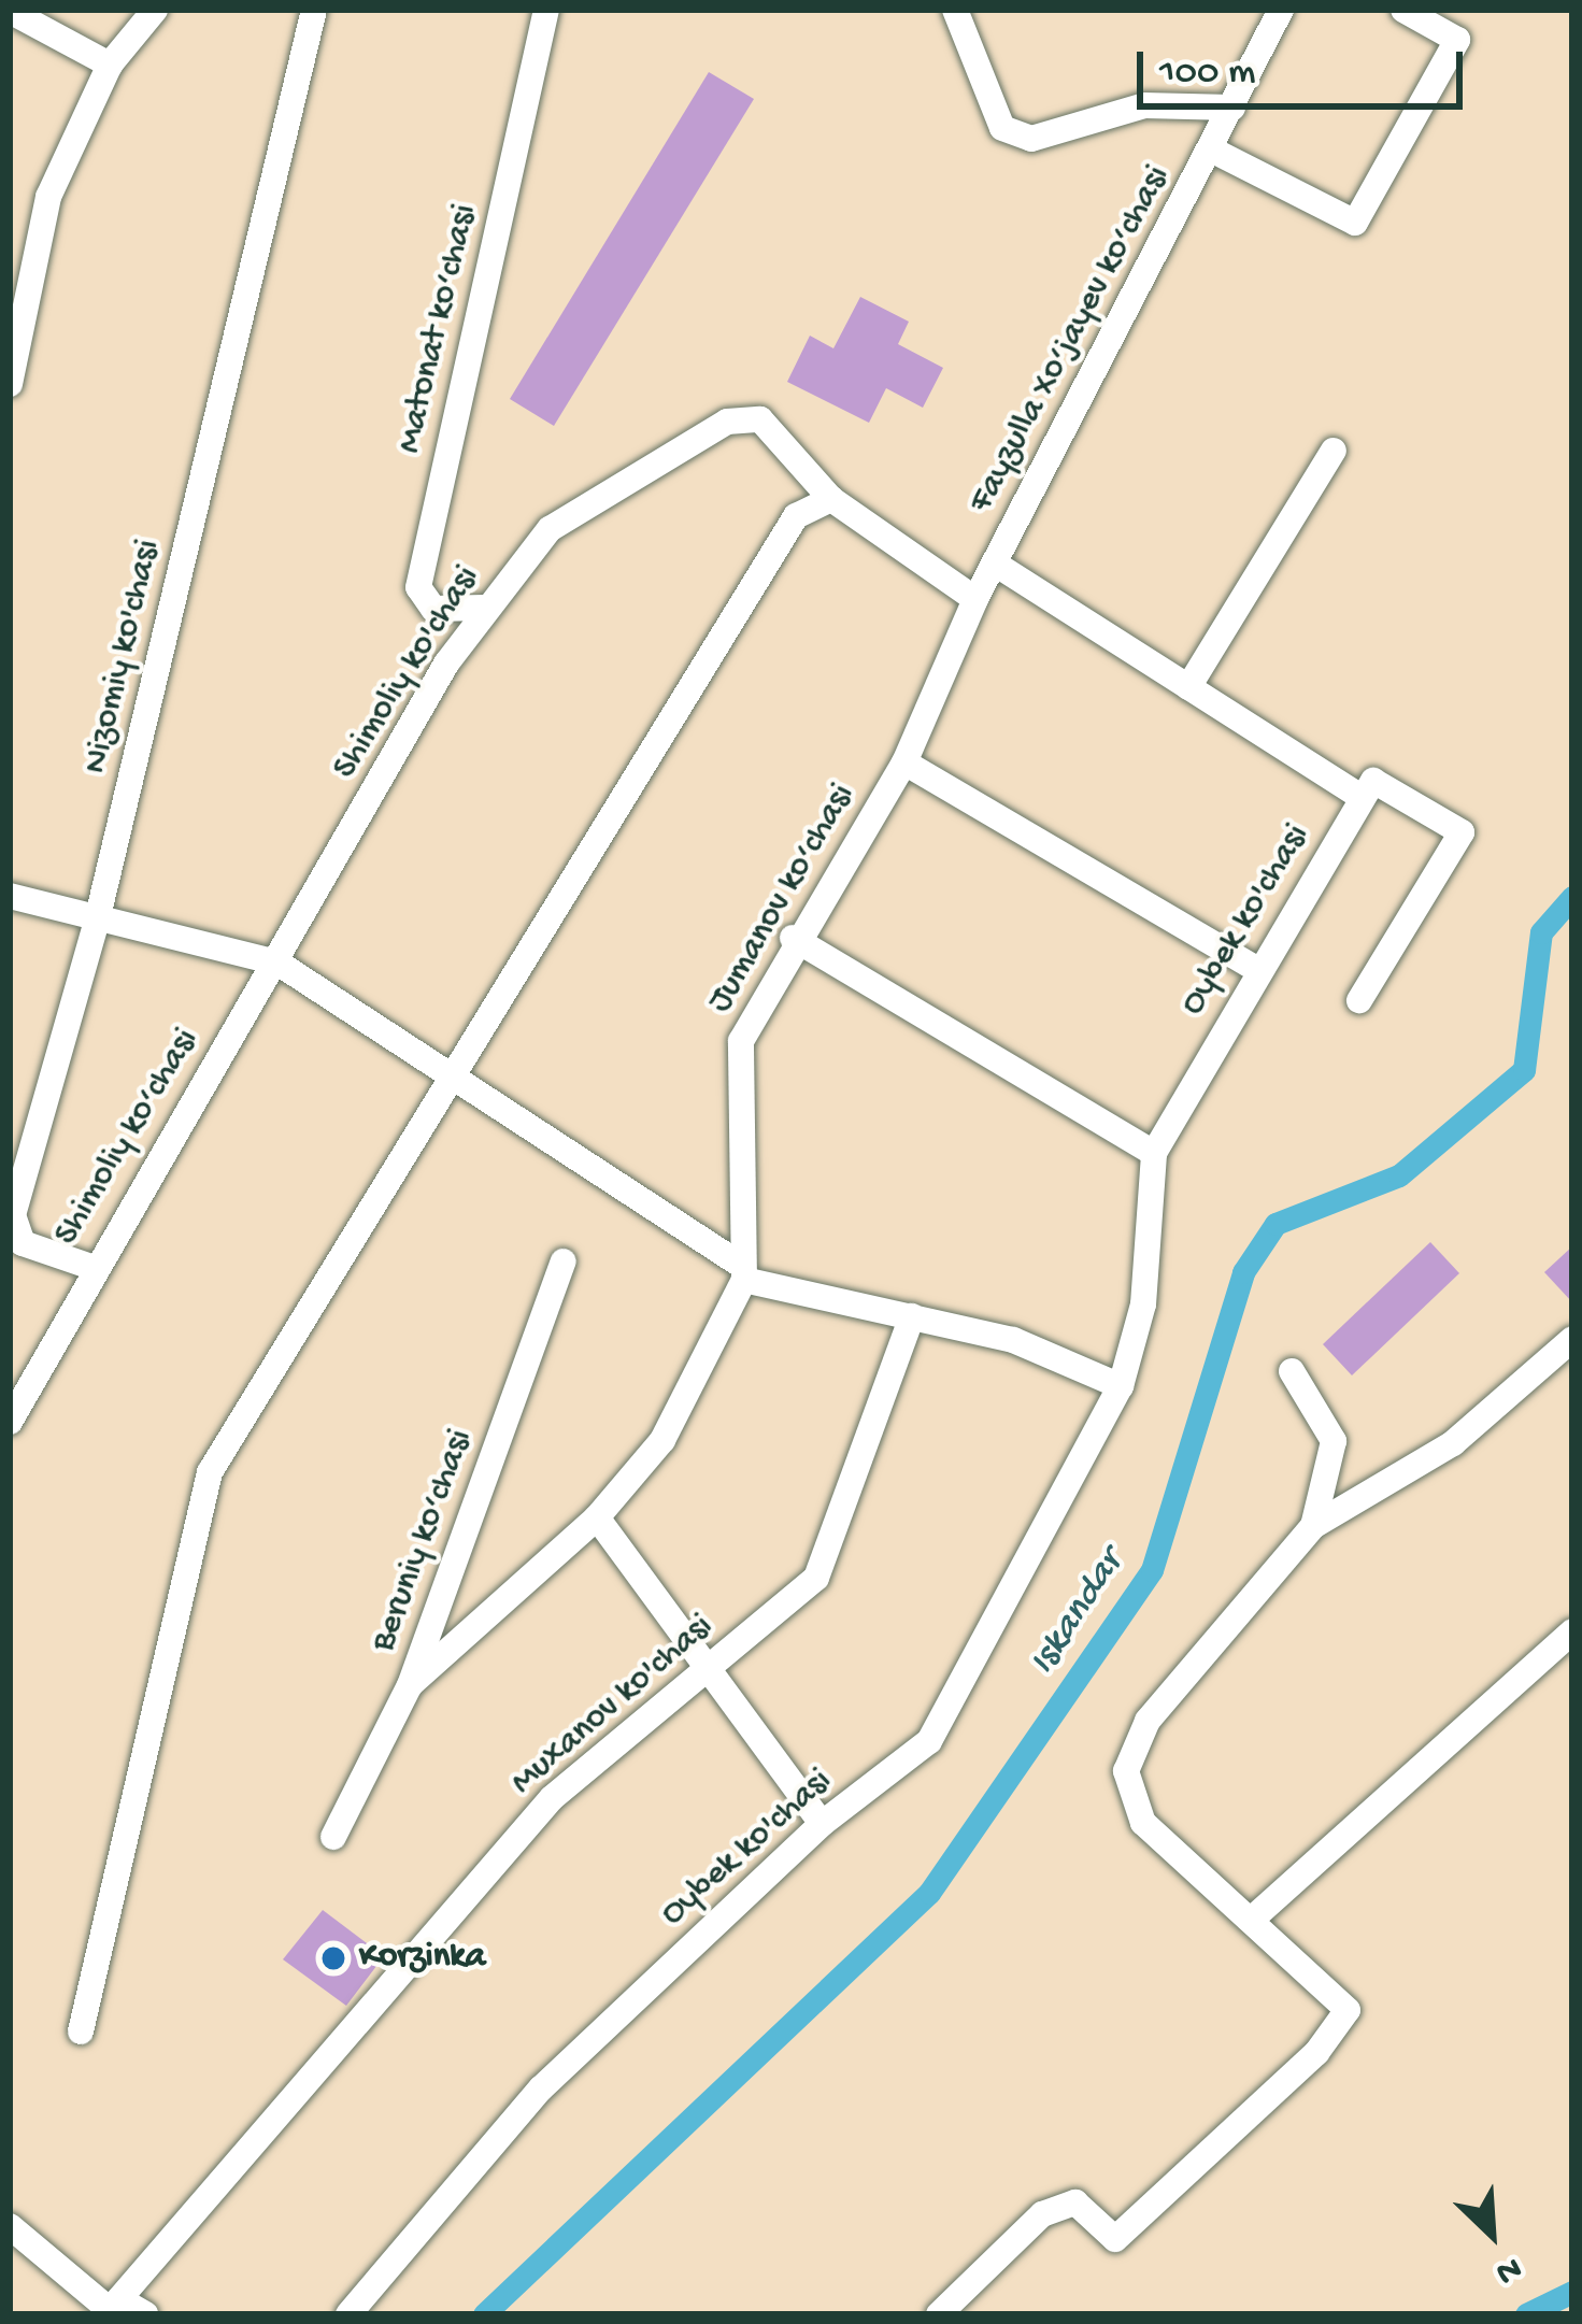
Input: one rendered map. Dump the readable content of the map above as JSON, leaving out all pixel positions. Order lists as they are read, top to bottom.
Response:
{
  "streets": {
    "street": [
      "Matonat ko‘chasi",
      "Fayzulla Xo‘jayev ko‘chasi",
      "Nizomiy ko'chasi",
      "Shimoliy ko'chasi",
      "Jumanov ko‘chasi",
      "Oybek ko'chasi",
      "Shimoliy ko‘chasi",
      "Beruniy ko‘chasi",
      "Muxanov ko'chasi"
    ]
  },
  "crossings": [
    ["Matonat ko‘chasi", "Shimoliy ko'chasi"],
    ["Fayzulla Xo‘jayev ko‘chasi", "Jumanov ko‘chasi"],
    ["Nizomiy ko'chasi", "Shimoliy ko‘chasi"],
    ["Shimoliy ko'chasi", "Shimoliy ko‘chasi"],
    ["Jumanov ko‘chasi", "Beruniy ko‘chasi"]
  ],
  "water": ["Iskandar"],
  "places": ["Korzinka"],
  "scale_bar": "100 m",
  "north": "bottom right"
}
